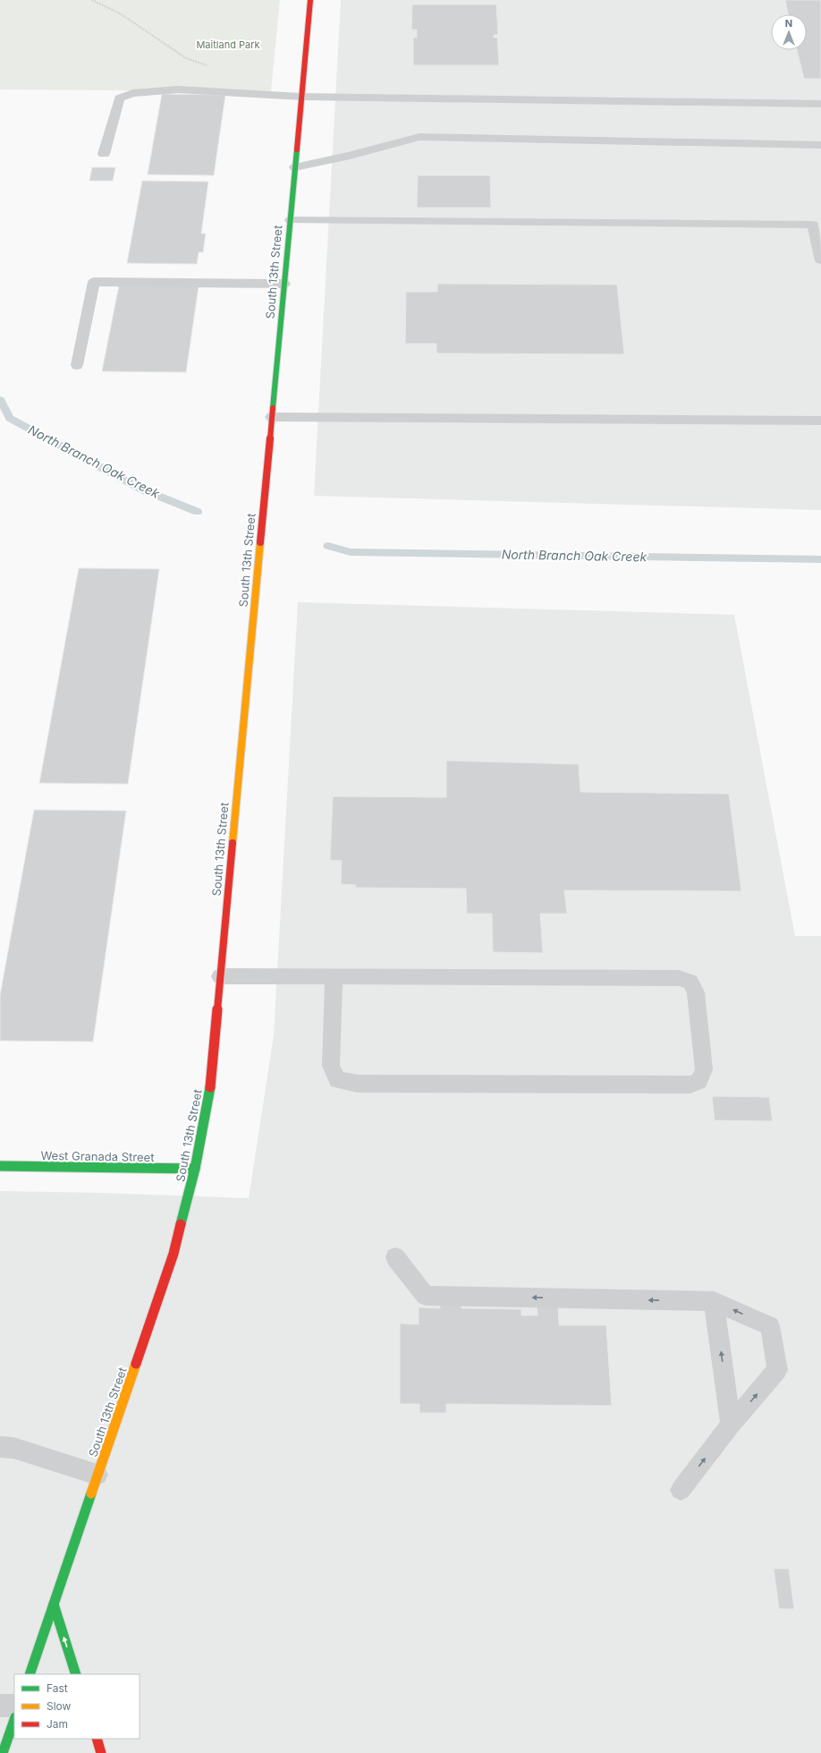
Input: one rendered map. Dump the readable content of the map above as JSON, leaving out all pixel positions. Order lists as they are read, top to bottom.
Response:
{
  "streets": {
    "street": ["South 13th Street", "West Granada Street"]
  },
  "crossings": [
    ["South 13th Street", "West Granada Street"]
  ],
  "water": ["North Branch Oak Creek"],
  "parks": ["Maitland Park"],
  "legend": ["Fast", "Slow", "Jam"],
  "north": "top"
}
